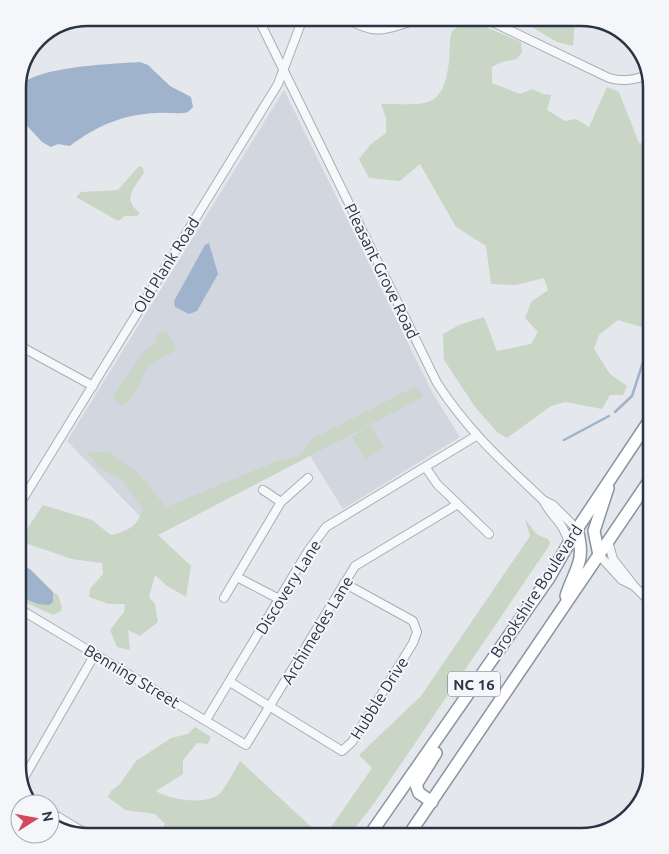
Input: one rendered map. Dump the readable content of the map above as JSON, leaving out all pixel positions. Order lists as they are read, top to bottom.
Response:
{
  "streets": {
    "highway": ["Brookshire Boulevard", "NC 16"],
    "street": [
      "Old Plank Road",
      "Pleasant Grove Road",
      "Discovery Lane",
      "Archimedes Lane",
      "Benning Street",
      "Hubble Drive"
    ]
  },
  "crossings": [
    ["Old Plank Road", "Pleasant Grove Road"],
    ["Pleasant Grove Road", "Discovery Lane"],
    ["Pleasant Grove Road", "Brookshire Boulevard"],
    ["Discovery Lane", "Benning Street"],
    ["Discovery Lane", "Hubble Drive"],
    ["Archimedes Lane", "Benning Street"],
    ["Archimedes Lane", "Hubble Drive"]
  ],
  "north": "right"
}
